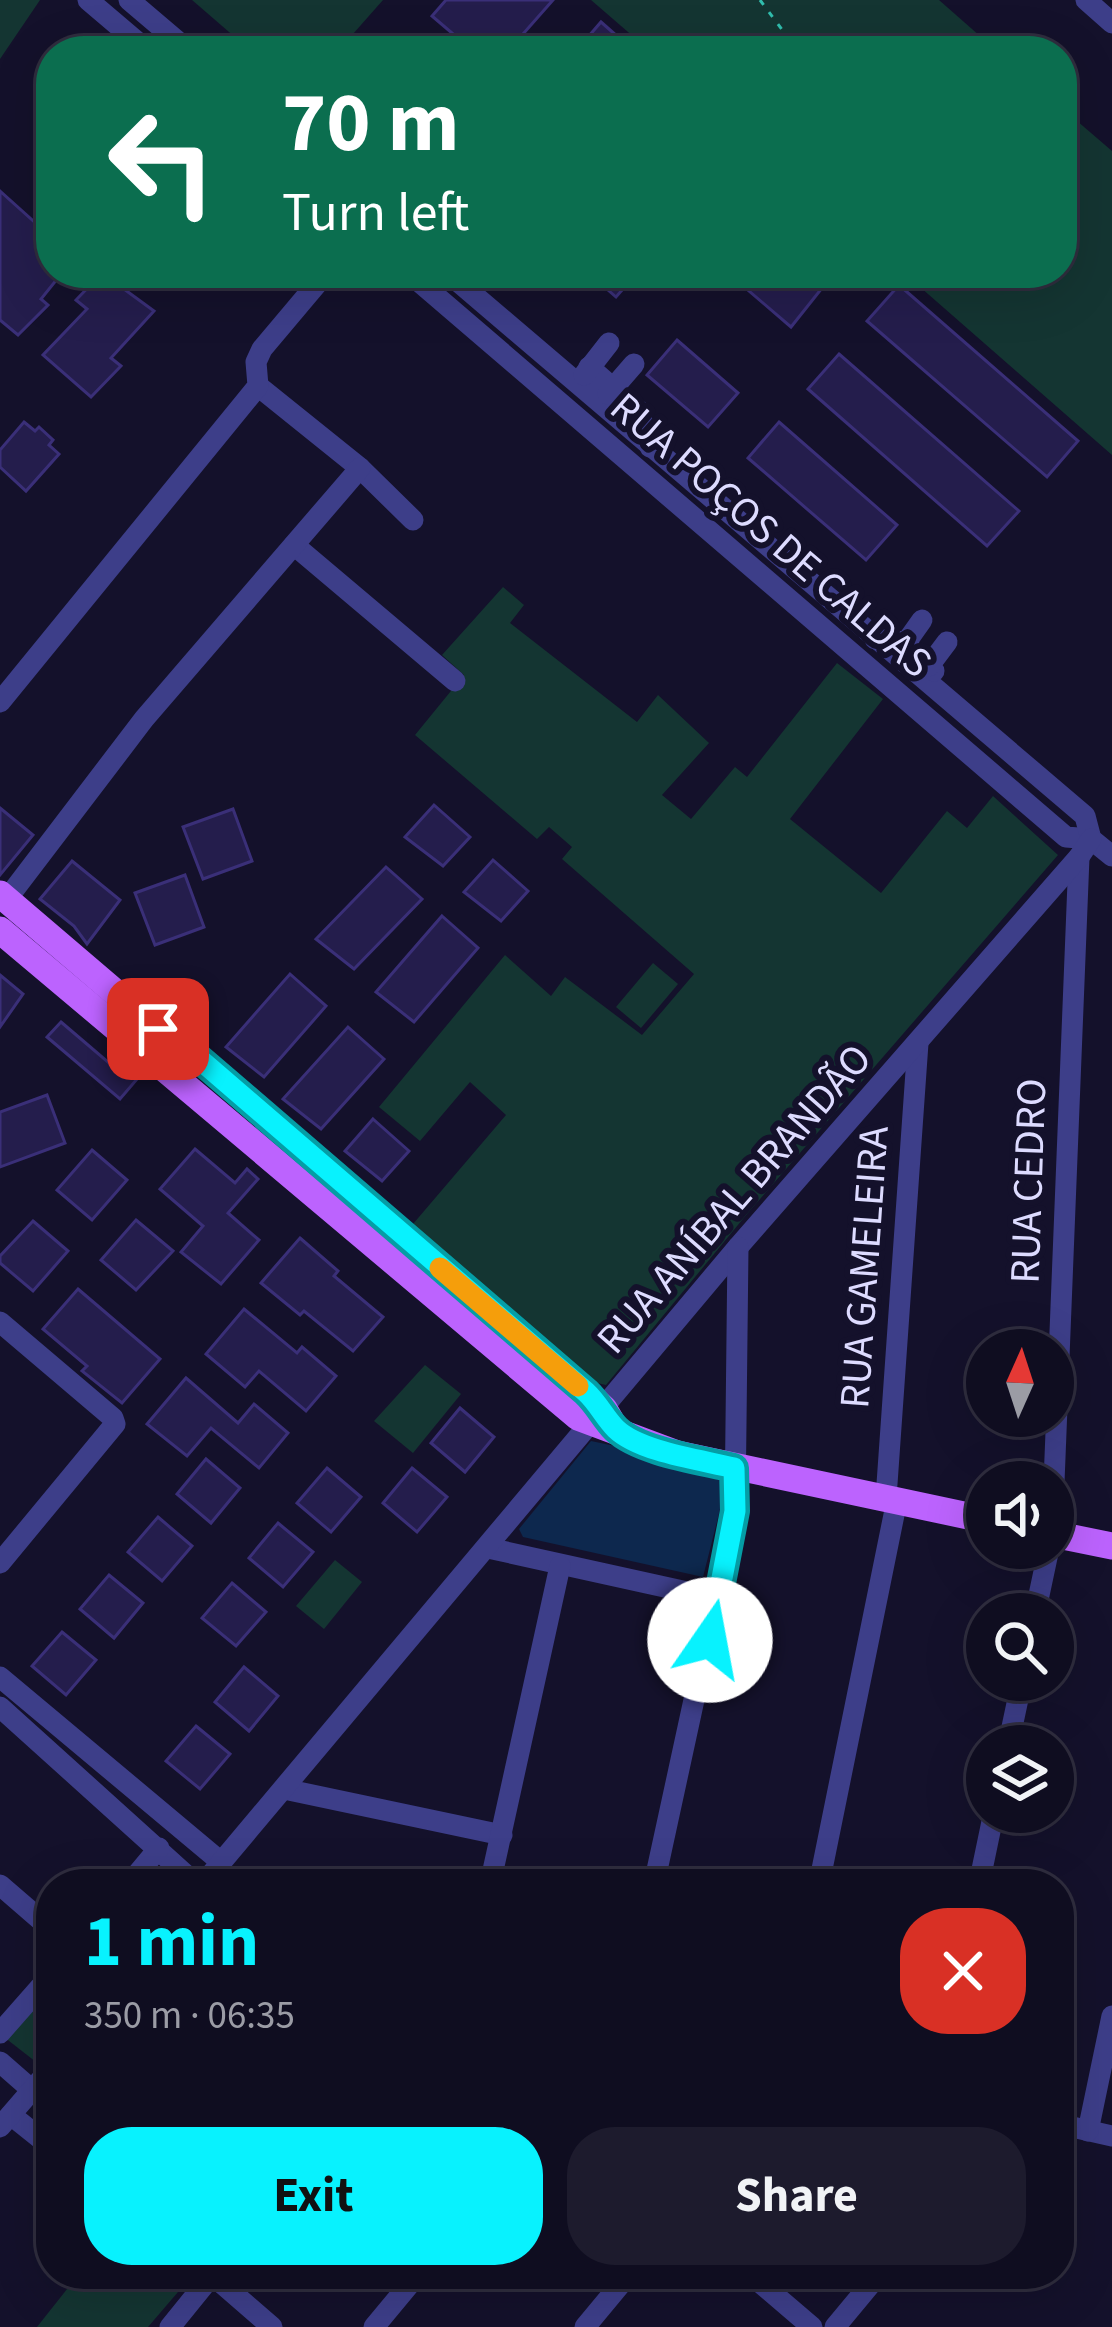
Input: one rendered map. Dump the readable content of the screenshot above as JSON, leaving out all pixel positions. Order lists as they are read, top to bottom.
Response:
{
  "streets": {
    "street": [
      "RUA POÇOS DE CALDAS",
      "RUA CEDRO",
      "RUA ANÍBAL BRANDÃO",
      "RUA GAMELEIRA"
    ]
  },
  "crossings": [
    ["RUA POÇOS DE CALDAS", "RUA CEDRO"],
    ["RUA POÇOS DE CALDAS", "RUA ANÍBAL BRANDÃO"],
    ["RUA CEDRO", "RUA ANÍBAL BRANDÃO"],
    ["RUA ANÍBAL BRANDÃO", "RUA GAMELEIRA"]
  ],
  "north": "top",
  "page": {
    "turn": ["70 m", "Turn left"],
    "heading": ["1 min", "350 m · 06:35"],
    "buttons": ["Exit", "Share"]
  }
}
